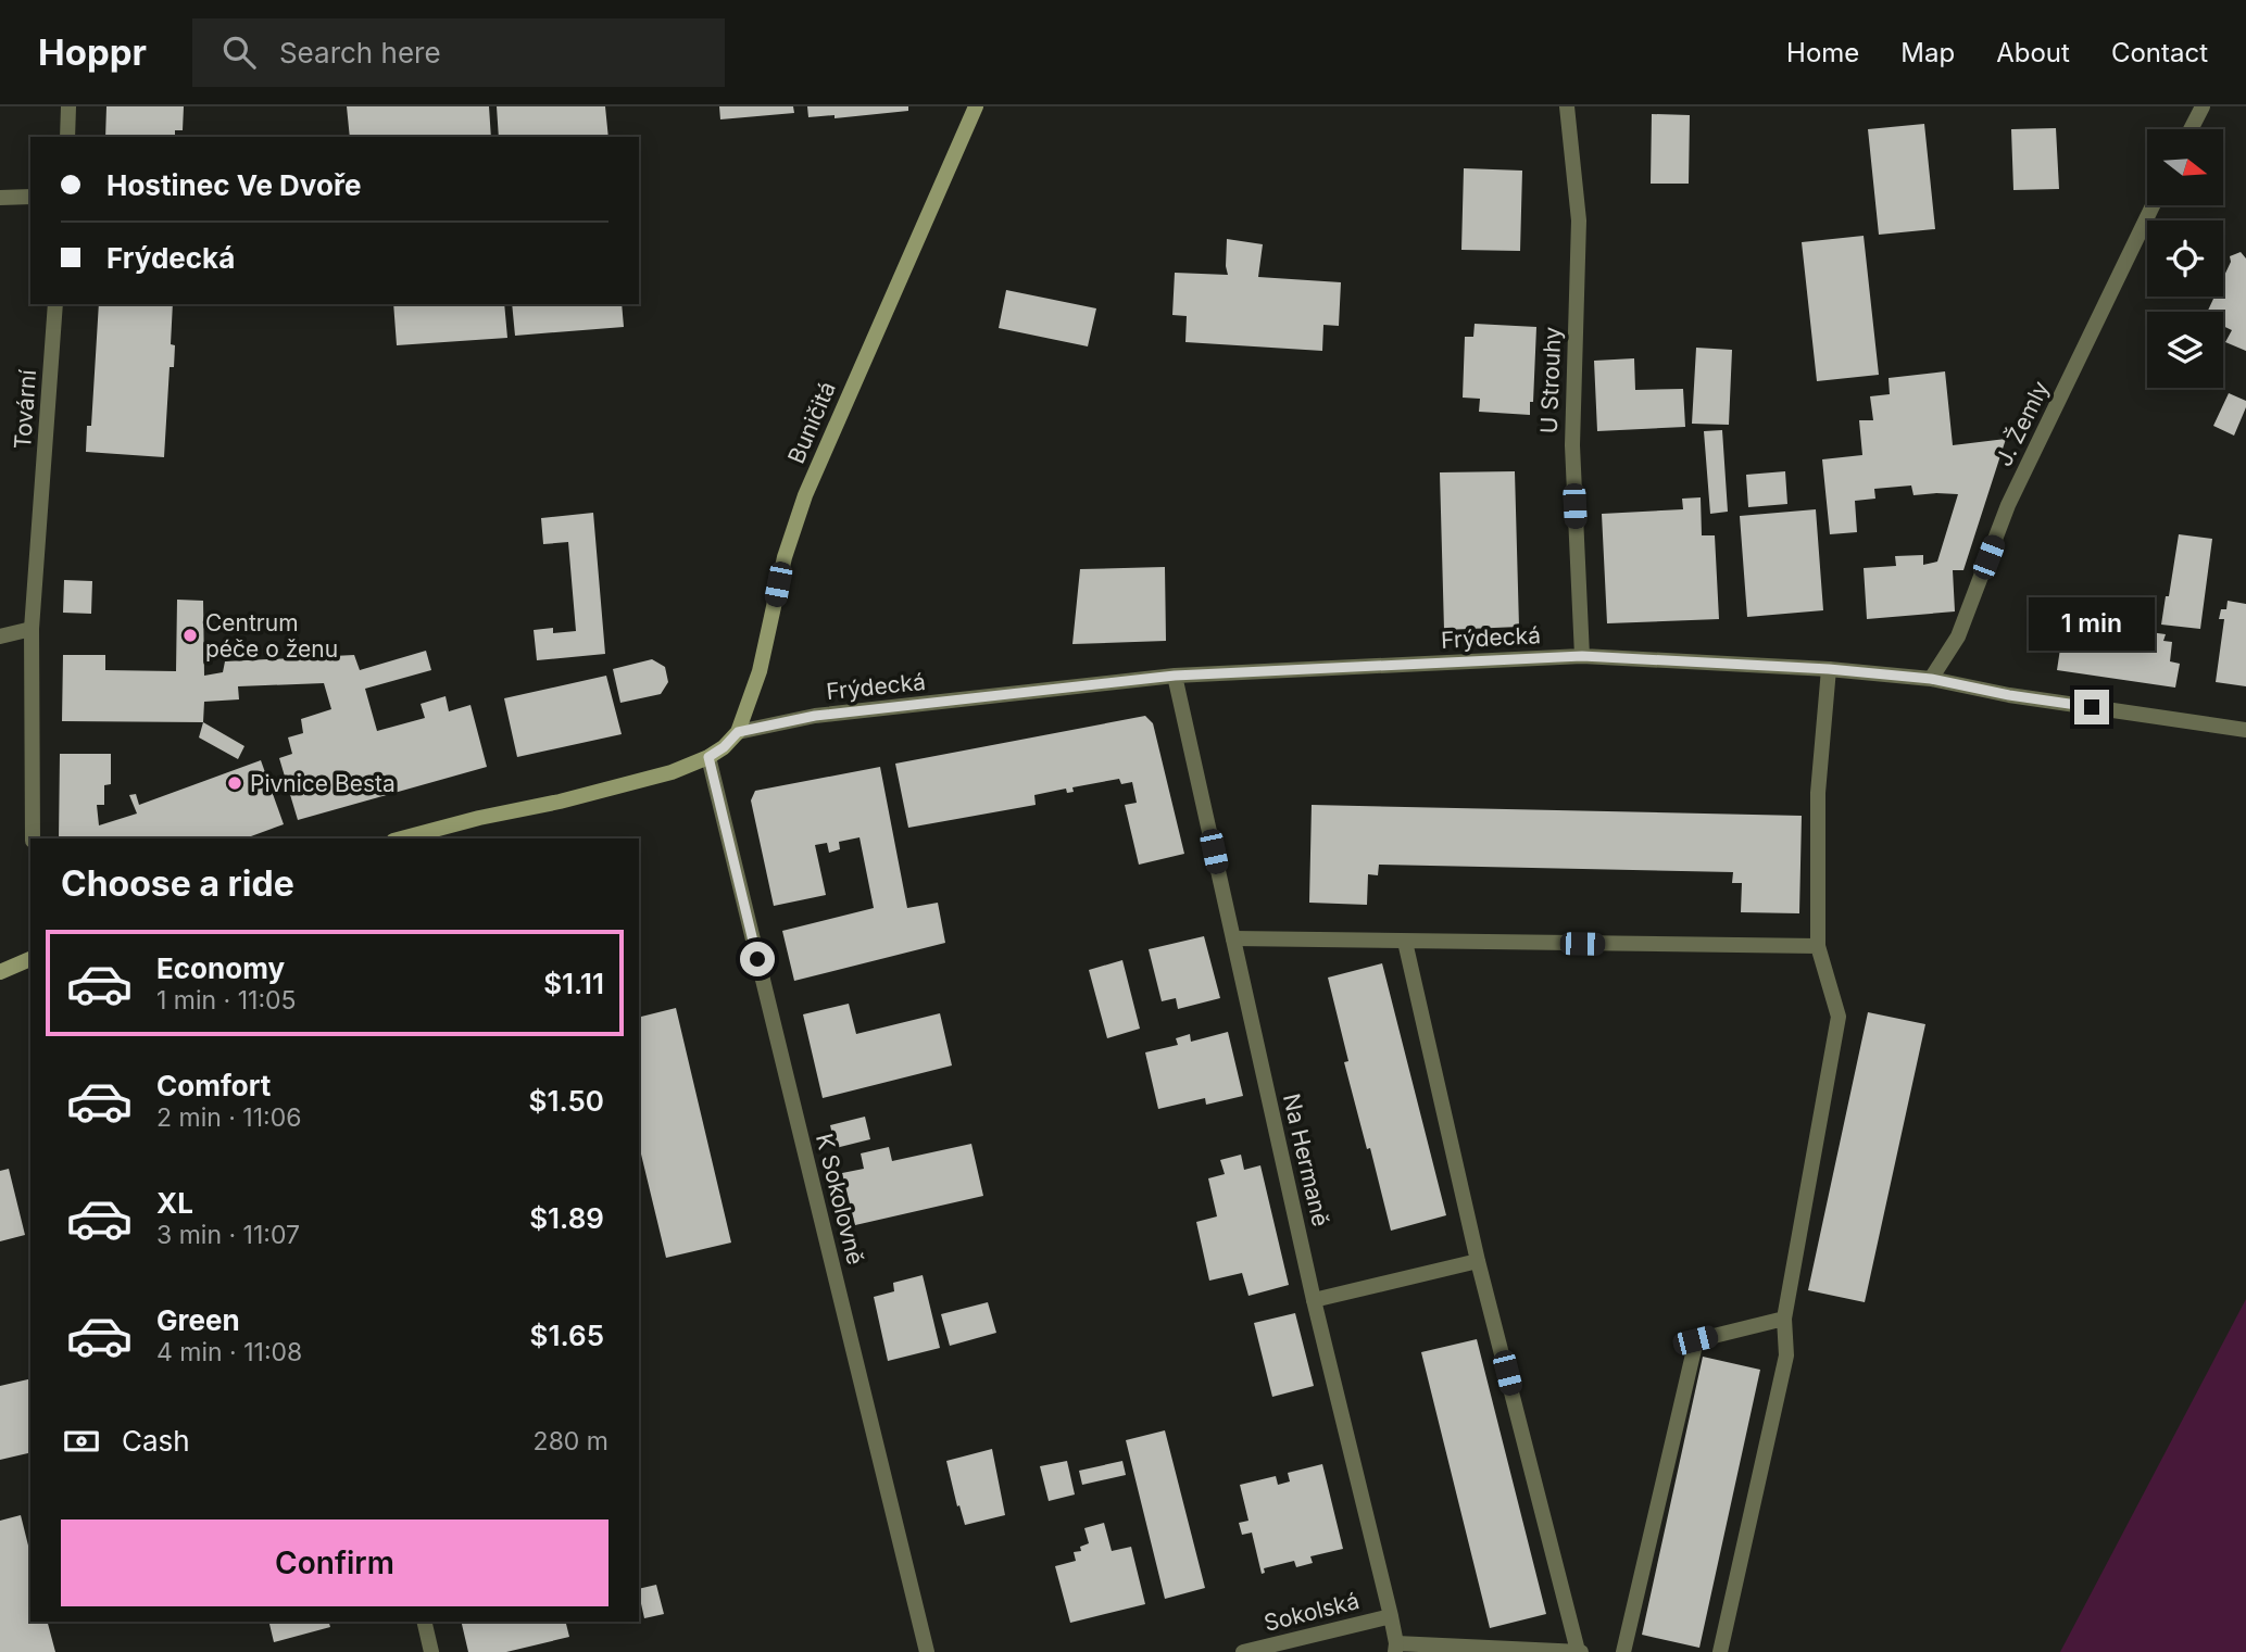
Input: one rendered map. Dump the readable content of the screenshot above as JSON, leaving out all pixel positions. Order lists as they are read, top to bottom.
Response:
{
  "streets": {
    "main road": ["Buničitá"],
    "street": [
      "U Strouhy",
      "Tovární",
      "J. Žemly",
      "Frýdecká",
      "Na Hermaně",
      "K Sokolovně",
      "Sokolská"
    ]
  },
  "crossings": [
    ["U Strouhy", "Frýdecká"],
    ["Buničitá", "Frýdecká"],
    ["Buničitá", "K Sokolovně"],
    ["J. Žemly", "Frýdecká"],
    ["Frýdecká", "Na Hermaně"],
    ["Na Hermaně", "Sokolská"]
  ],
  "places": ["Centrum péče o ženu", "Pivnice Besta"],
  "north": "right",
  "page": {
    "header": "Hoppr",
    "search": "Search here",
    "nav": [
      "Home",
      "Map",
      "About",
      "Contact"
    ],
    "banner": ["Hostinec Ve Dvoře", "Frýdecká"],
    "bubble": "1 min",
    "heading": "Choose a ride",
    "list": [
      {
        "name": "Economy",
        "note": "1 min · 11:05",
        "value": "$1.11"
      },
      {
        "name": "Comfort",
        "note": "2 min · 11:06",
        "value": "$1.50"
      },
      {
        "name": "XL",
        "note": "3 min · 11:07",
        "value": "$1.89"
      },
      {
        "name": "Green",
        "note": "4 min · 11:08",
        "value": "$1.65"
      }
    ],
    "pay": ["Cash", "280 m"],
    "buttons": "Confirm"
  }
}
